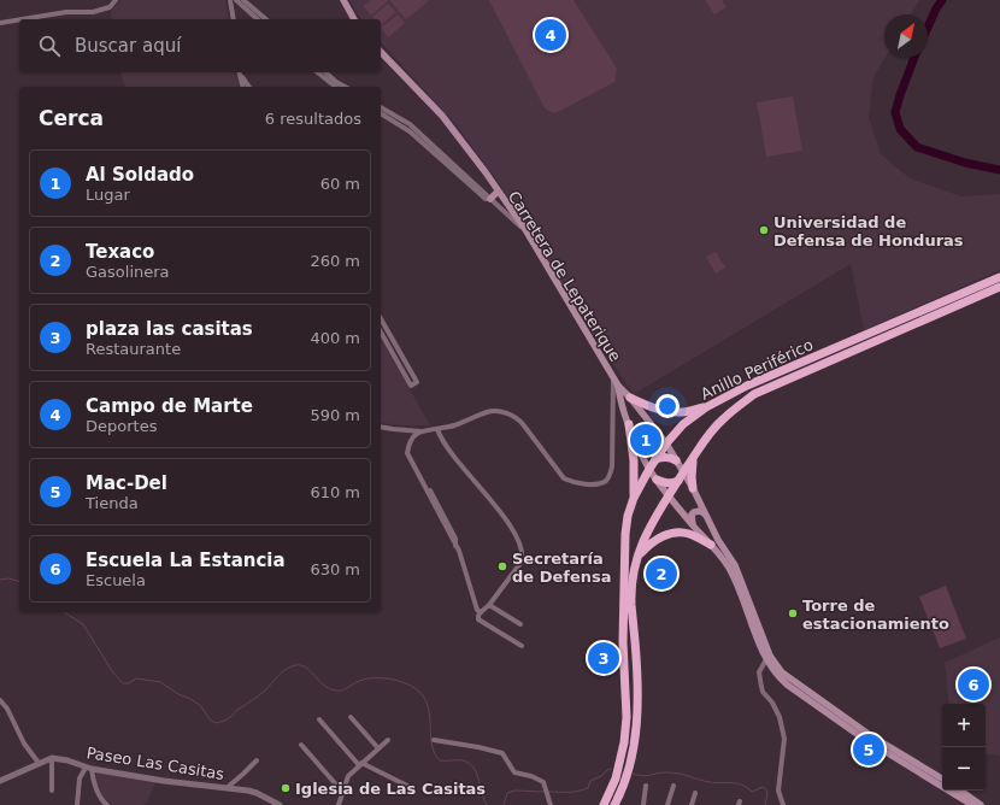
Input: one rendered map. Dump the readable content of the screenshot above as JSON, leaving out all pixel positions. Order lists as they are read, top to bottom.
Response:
{
  "streets": {
    "highway": ["Anillo Periférico"],
    "main road": ["Carretera de Lepaterique"],
    "street": ["Paseo Las Casitas"]
  },
  "crossings": [
    ["Carretera de Lepaterique", "Anillo Periférico"]
  ],
  "places": [
    "Universidad de Defensa de Honduras",
    "Secretaría de Defensa",
    "Torre de estacionamiento",
    "Iglesia de Las Casitas"
  ],
  "north": "top right",
  "page": {
    "pins": [
      "4",
      "1",
      "2",
      "3",
      "6",
      "5"
    ],
    "search": "Buscar aquí",
    "heading": ["Cerca", "6 resultados"],
    "list": [
      {
        "mark": "1",
        "name": "Al Soldado",
        "note": "Lugar",
        "value": "60 m"
      },
      {
        "mark": "2",
        "name": "Texaco",
        "note": "Gasolinera",
        "value": "260 m"
      },
      {
        "mark": "3",
        "name": "plaza las casitas",
        "note": "Restaurante",
        "value": "400 m"
      },
      {
        "mark": "4",
        "name": "Campo de Marte",
        "note": "Deportes",
        "value": "590 m"
      },
      {
        "mark": "5",
        "name": "Mac-Del",
        "note": "Tienda",
        "value": "610 m"
      },
      {
        "mark": "6",
        "name": "Escuela La Estancia",
        "note": "Escuela",
        "value": "630 m"
      }
    ],
    "map_buttons": ["+", "−"]
  }
}
